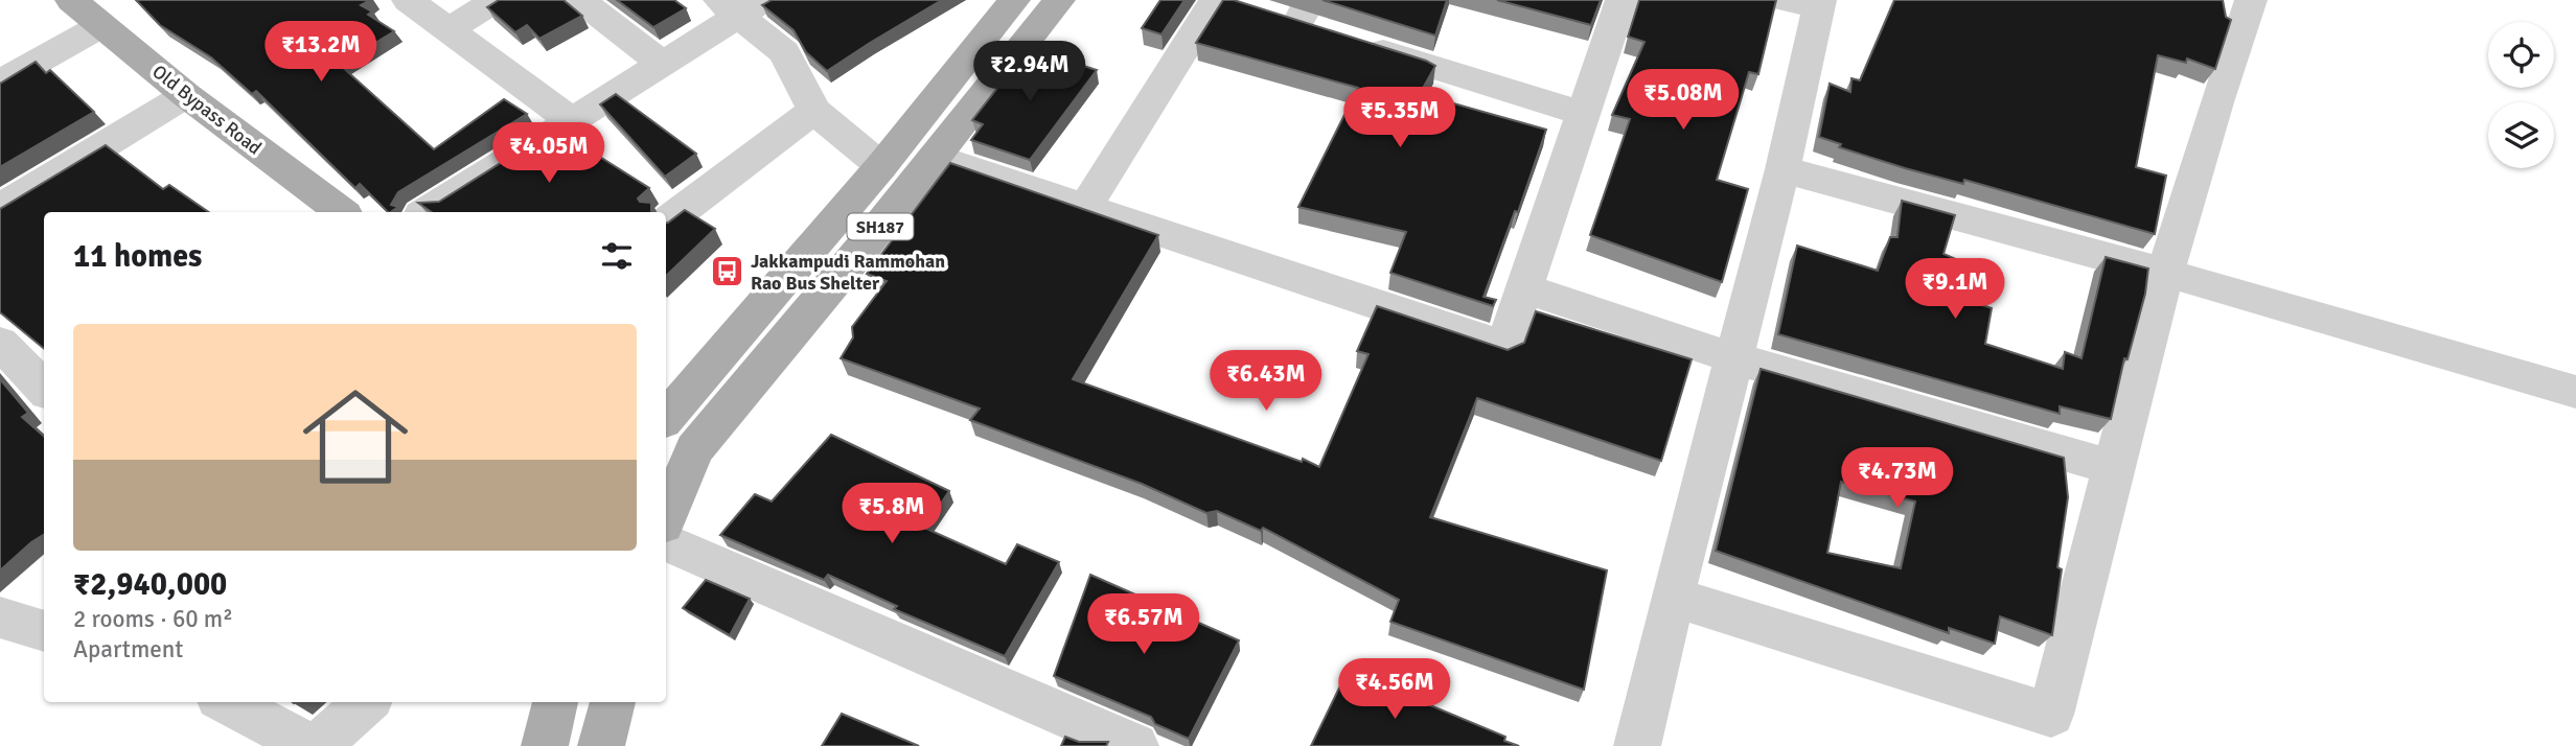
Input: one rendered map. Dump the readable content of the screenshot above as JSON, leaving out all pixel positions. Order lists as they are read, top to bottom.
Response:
{
  "streets": {
    "main road": ["Old Bypass Road", "SH187"]
  },
  "places": {
    "bus stop": ["Jakkampudi Rammohan Rao Bus Shelter"]
  },
  "page": {
    "price": [
      "₹13.2M",
      "₹2.94M",
      "₹5.08M",
      "₹5.35M",
      "₹4.05M",
      "₹9.1M",
      "₹6.43M",
      "₹4.73M",
      "₹5.8M",
      "₹6.57M",
      "₹4.56M"
    ],
    "heading": "11 homes",
    "list": [
      {
        "name": "₹2,940,000",
        "note": "2 rooms · 60 m² · Apartment"
      }
    ]
  }
}
